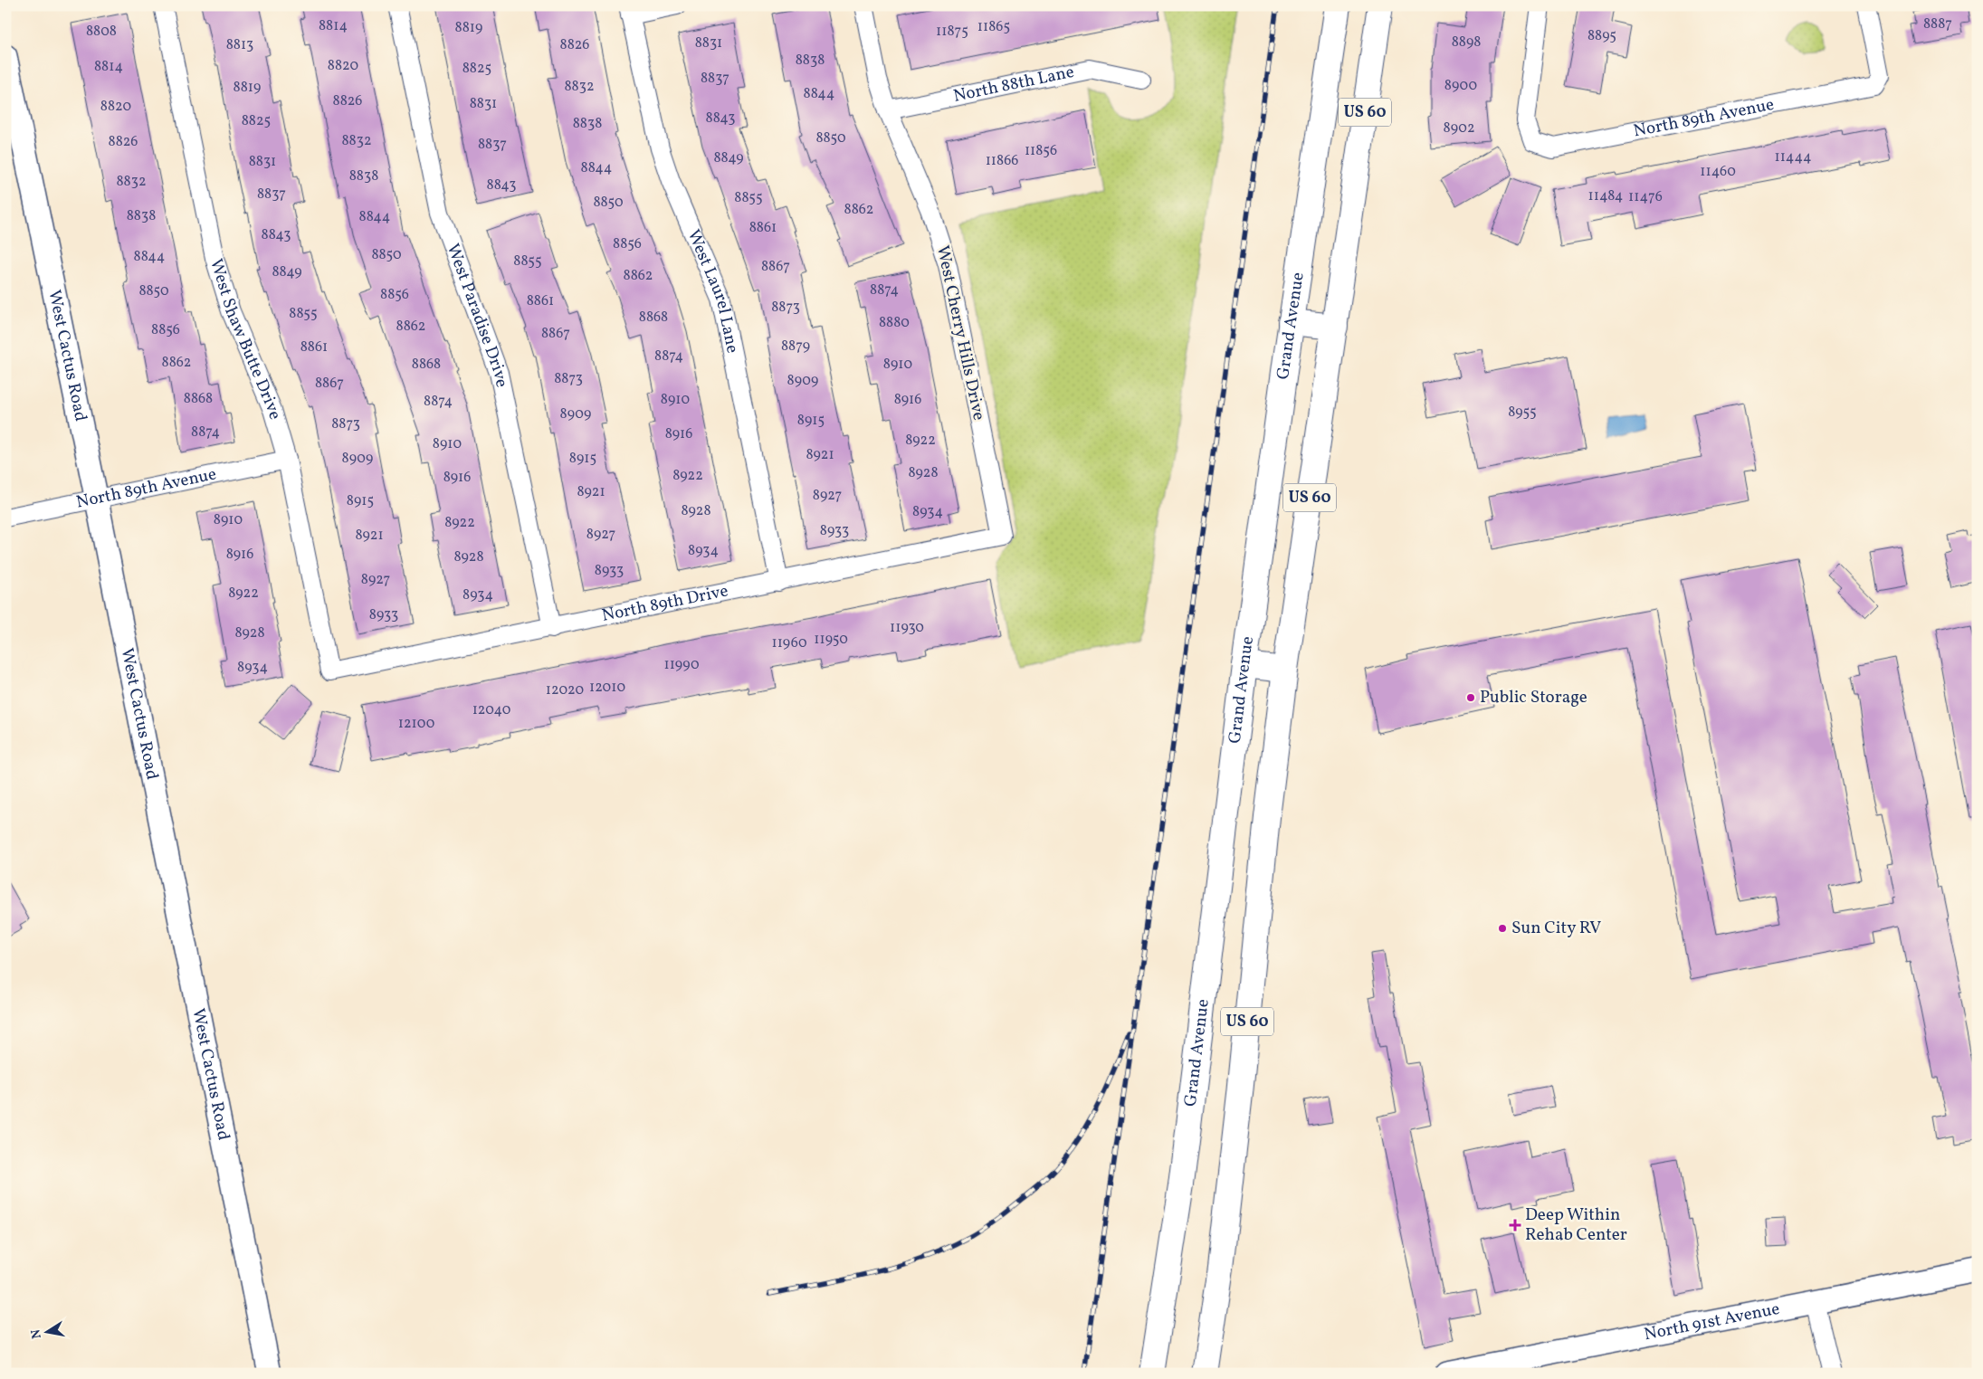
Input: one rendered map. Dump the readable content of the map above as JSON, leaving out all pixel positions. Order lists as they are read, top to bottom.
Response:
{
  "streets": {
    "highway": ["US 60", "Grand Avenue"],
    "main road": ["West Cactus Road", "North 91st Avenue"],
    "street": [
      "North 88th Lane",
      "North 89th Avenue",
      "West Laurel Lane",
      "West Paradise Drive",
      "West Cherry Hills Drive",
      "West Shaw Butte Drive",
      "North 89th Drive"
    ]
  },
  "crossings": [
    ["North 88th Lane", "West Cherry Hills Drive"],
    ["North 89th Avenue", "West Shaw Butte Drive"],
    ["North 89th Avenue", "West Cactus Road"],
    ["West Laurel Lane", "North 89th Drive"],
    ["West Paradise Drive", "North 89th Drive"],
    ["West Cherry Hills Drive", "North 89th Drive"],
    ["West Shaw Butte Drive", "North 89th Drive"]
  ],
  "places": {
    "other": ["Public Storage", "Sun City RV"],
    "health": ["Deep Within Rehab Center"]
  },
  "house_numbers": [
    "8887",
    "8814",
    "11865",
    "8819",
    "8808",
    "11875",
    "8895",
    "8898",
    "8831",
    "8813",
    "8826",
    "8838",
    "8820",
    "8814",
    "8825",
    "8837",
    "8900",
    "8832",
    "8819",
    "8844",
    "8826",
    "8831",
    "8820",
    "8843",
    "8825",
    "8838",
    "8902",
    "8850",
    "8832",
    "8826",
    "8837",
    "11856",
    "11444",
    "8849",
    "11866",
    "8831",
    "8844",
    "11460",
    "8838",
    "8832",
    "8843",
    "8837",
    "11484",
    "11476",
    "8855",
    "8850",
    "8862",
    "8838",
    "8844",
    "8861",
    "8843",
    "8856",
    "8850",
    "8844",
    "8855",
    "8867",
    "8849",
    "8862",
    "8874",
    "8850",
    "8856",
    "8861",
    "8873",
    "8855",
    "8868",
    "8880",
    "8862",
    "8856",
    "8867",
    "8879",
    "8861",
    "8874",
    "8862",
    "8868",
    "8910",
    "8873",
    "8909",
    "8867",
    "8868",
    "8910",
    "8916",
    "8874",
    "8955",
    "8909",
    "8915",
    "8873",
    "8874",
    "8916",
    "8922",
    "8910",
    "8921",
    "8909",
    "8915",
    "8928",
    "8922",
    "8916",
    "8921",
    "8927",
    "8915",
    "8928",
    "8934",
    "8910",
    "8922",
    "8933",
    "8927",
    "8921",
    "8934",
    "8916",
    "8928",
    "8933",
    "8927",
    "8922",
    "8934",
    "8933",
    "11930",
    "8928",
    "11950",
    "11960",
    "11990",
    "8934",
    "12010",
    "12020",
    "12040",
    "12100"
  ],
  "north": "left"
}
